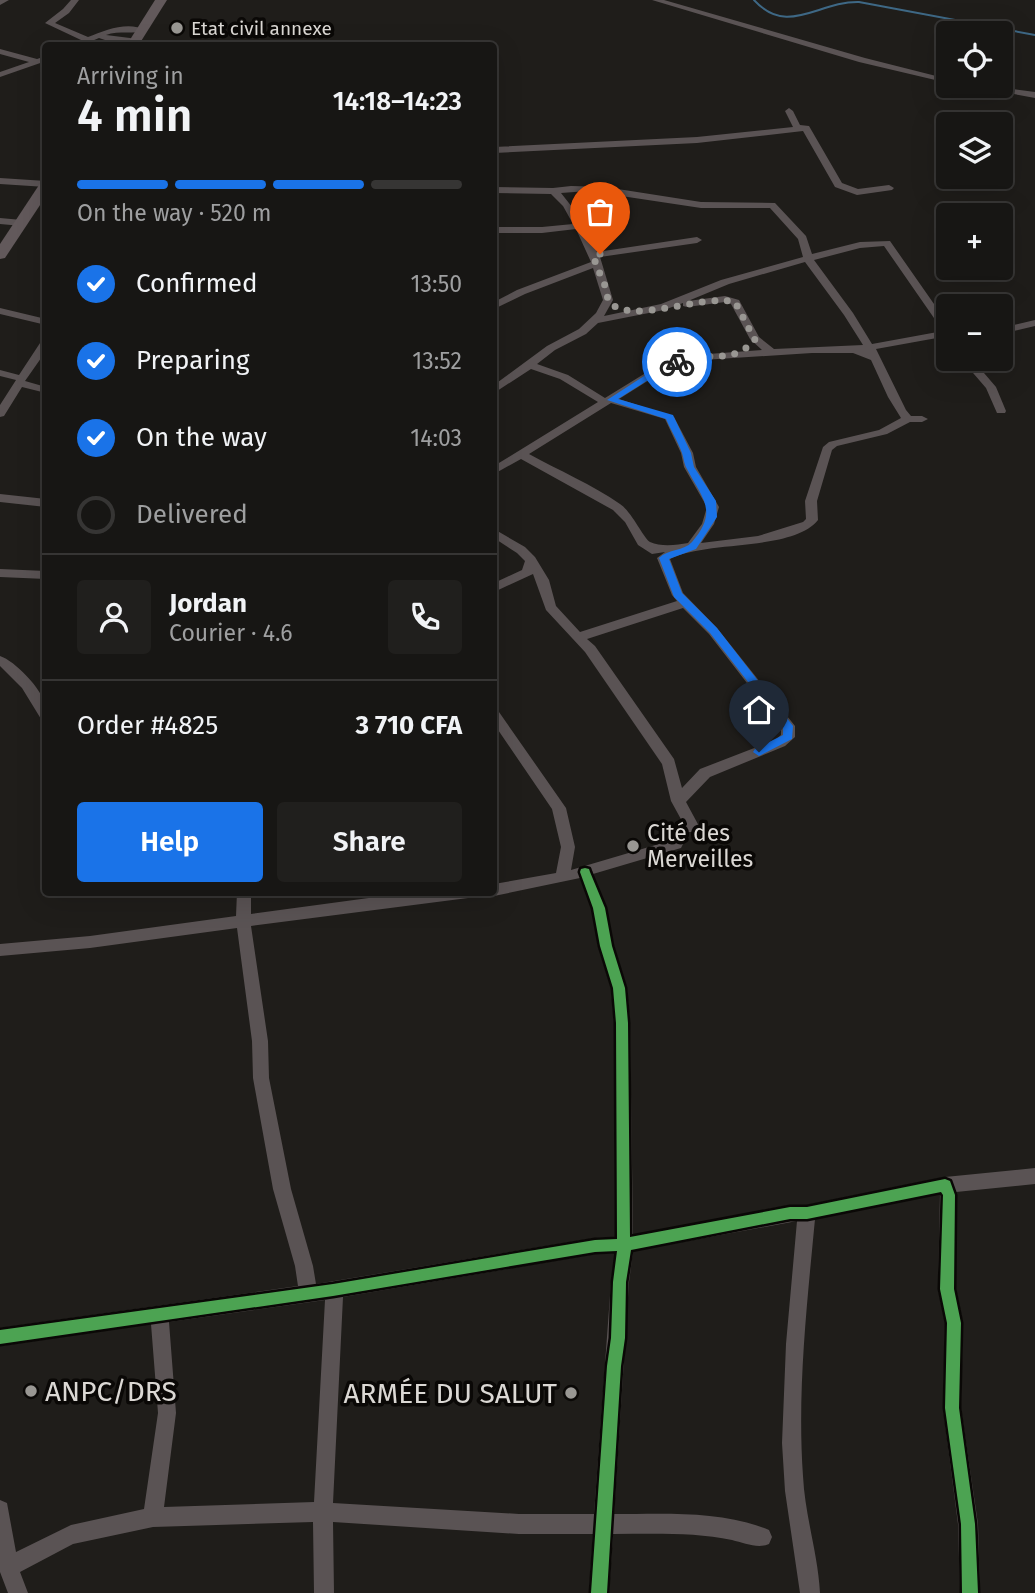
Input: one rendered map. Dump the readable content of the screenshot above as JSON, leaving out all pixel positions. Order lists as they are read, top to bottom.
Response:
{
  "places": [
    "Etat civil annexe",
    "Cité des Merveilles",
    "ANPC/DRS",
    "ARMÉE DU SALUT"
  ],
  "page": {
    "map_buttons": ["+", "−"],
    "heading": ["4 min", "Arriving in", "14:18–14:23"],
    "panel": [
      "Jordan",
      "Courier · 4.6",
      "Order #4825",
      "3 710 CFA"
    ],
    "bar": "On the way · 520 m",
    "list": [
      ["Confirmed", "13:50"],
      ["Preparing", "13:52"],
      ["On the way", "14:03"],
      "Delivered"
    ],
    "buttons": ["Help", "Share"]
  }
}
